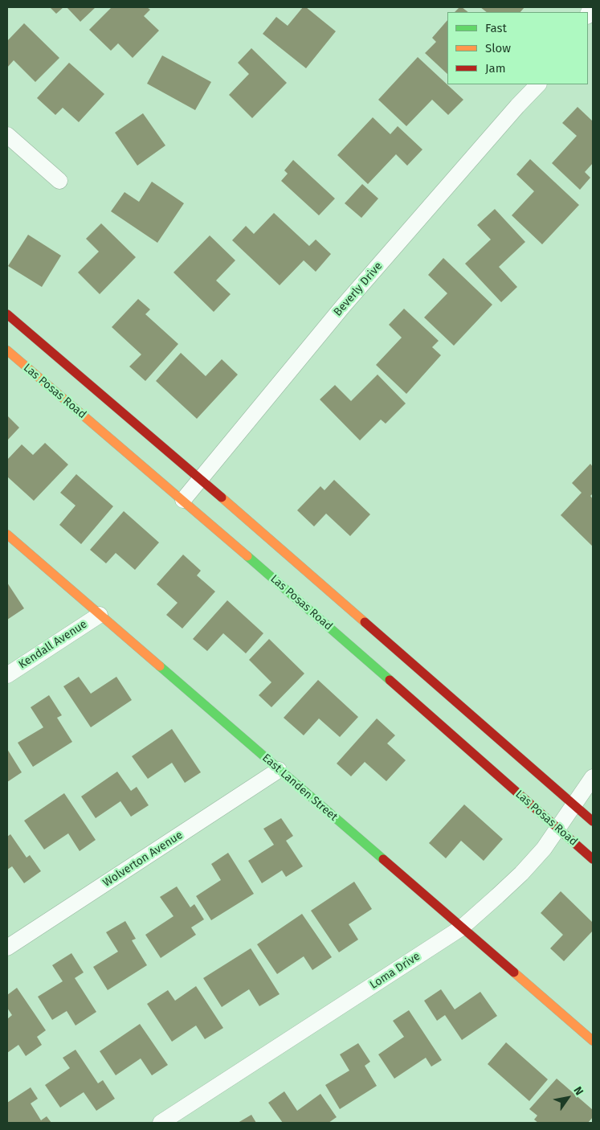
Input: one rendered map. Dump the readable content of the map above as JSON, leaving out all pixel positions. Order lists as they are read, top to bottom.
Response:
{
  "streets": {
    "main road": ["Las Posas Road", "East Landen Street"],
    "street": [
      "Beverly Drive",
      "Kendall Avenue",
      "Wolverton Avenue",
      "Loma Drive"
    ]
  },
  "crossings": [
    ["Beverly Drive", "Las Posas Road"],
    ["Las Posas Road", "Loma Drive"],
    ["Kendall Avenue", "East Landen Street"],
    ["East Landen Street", "Wolverton Avenue"],
    ["East Landen Street", "Loma Drive"]
  ],
  "legend": ["Fast", "Slow", "Jam"],
  "north": "top right"
}
